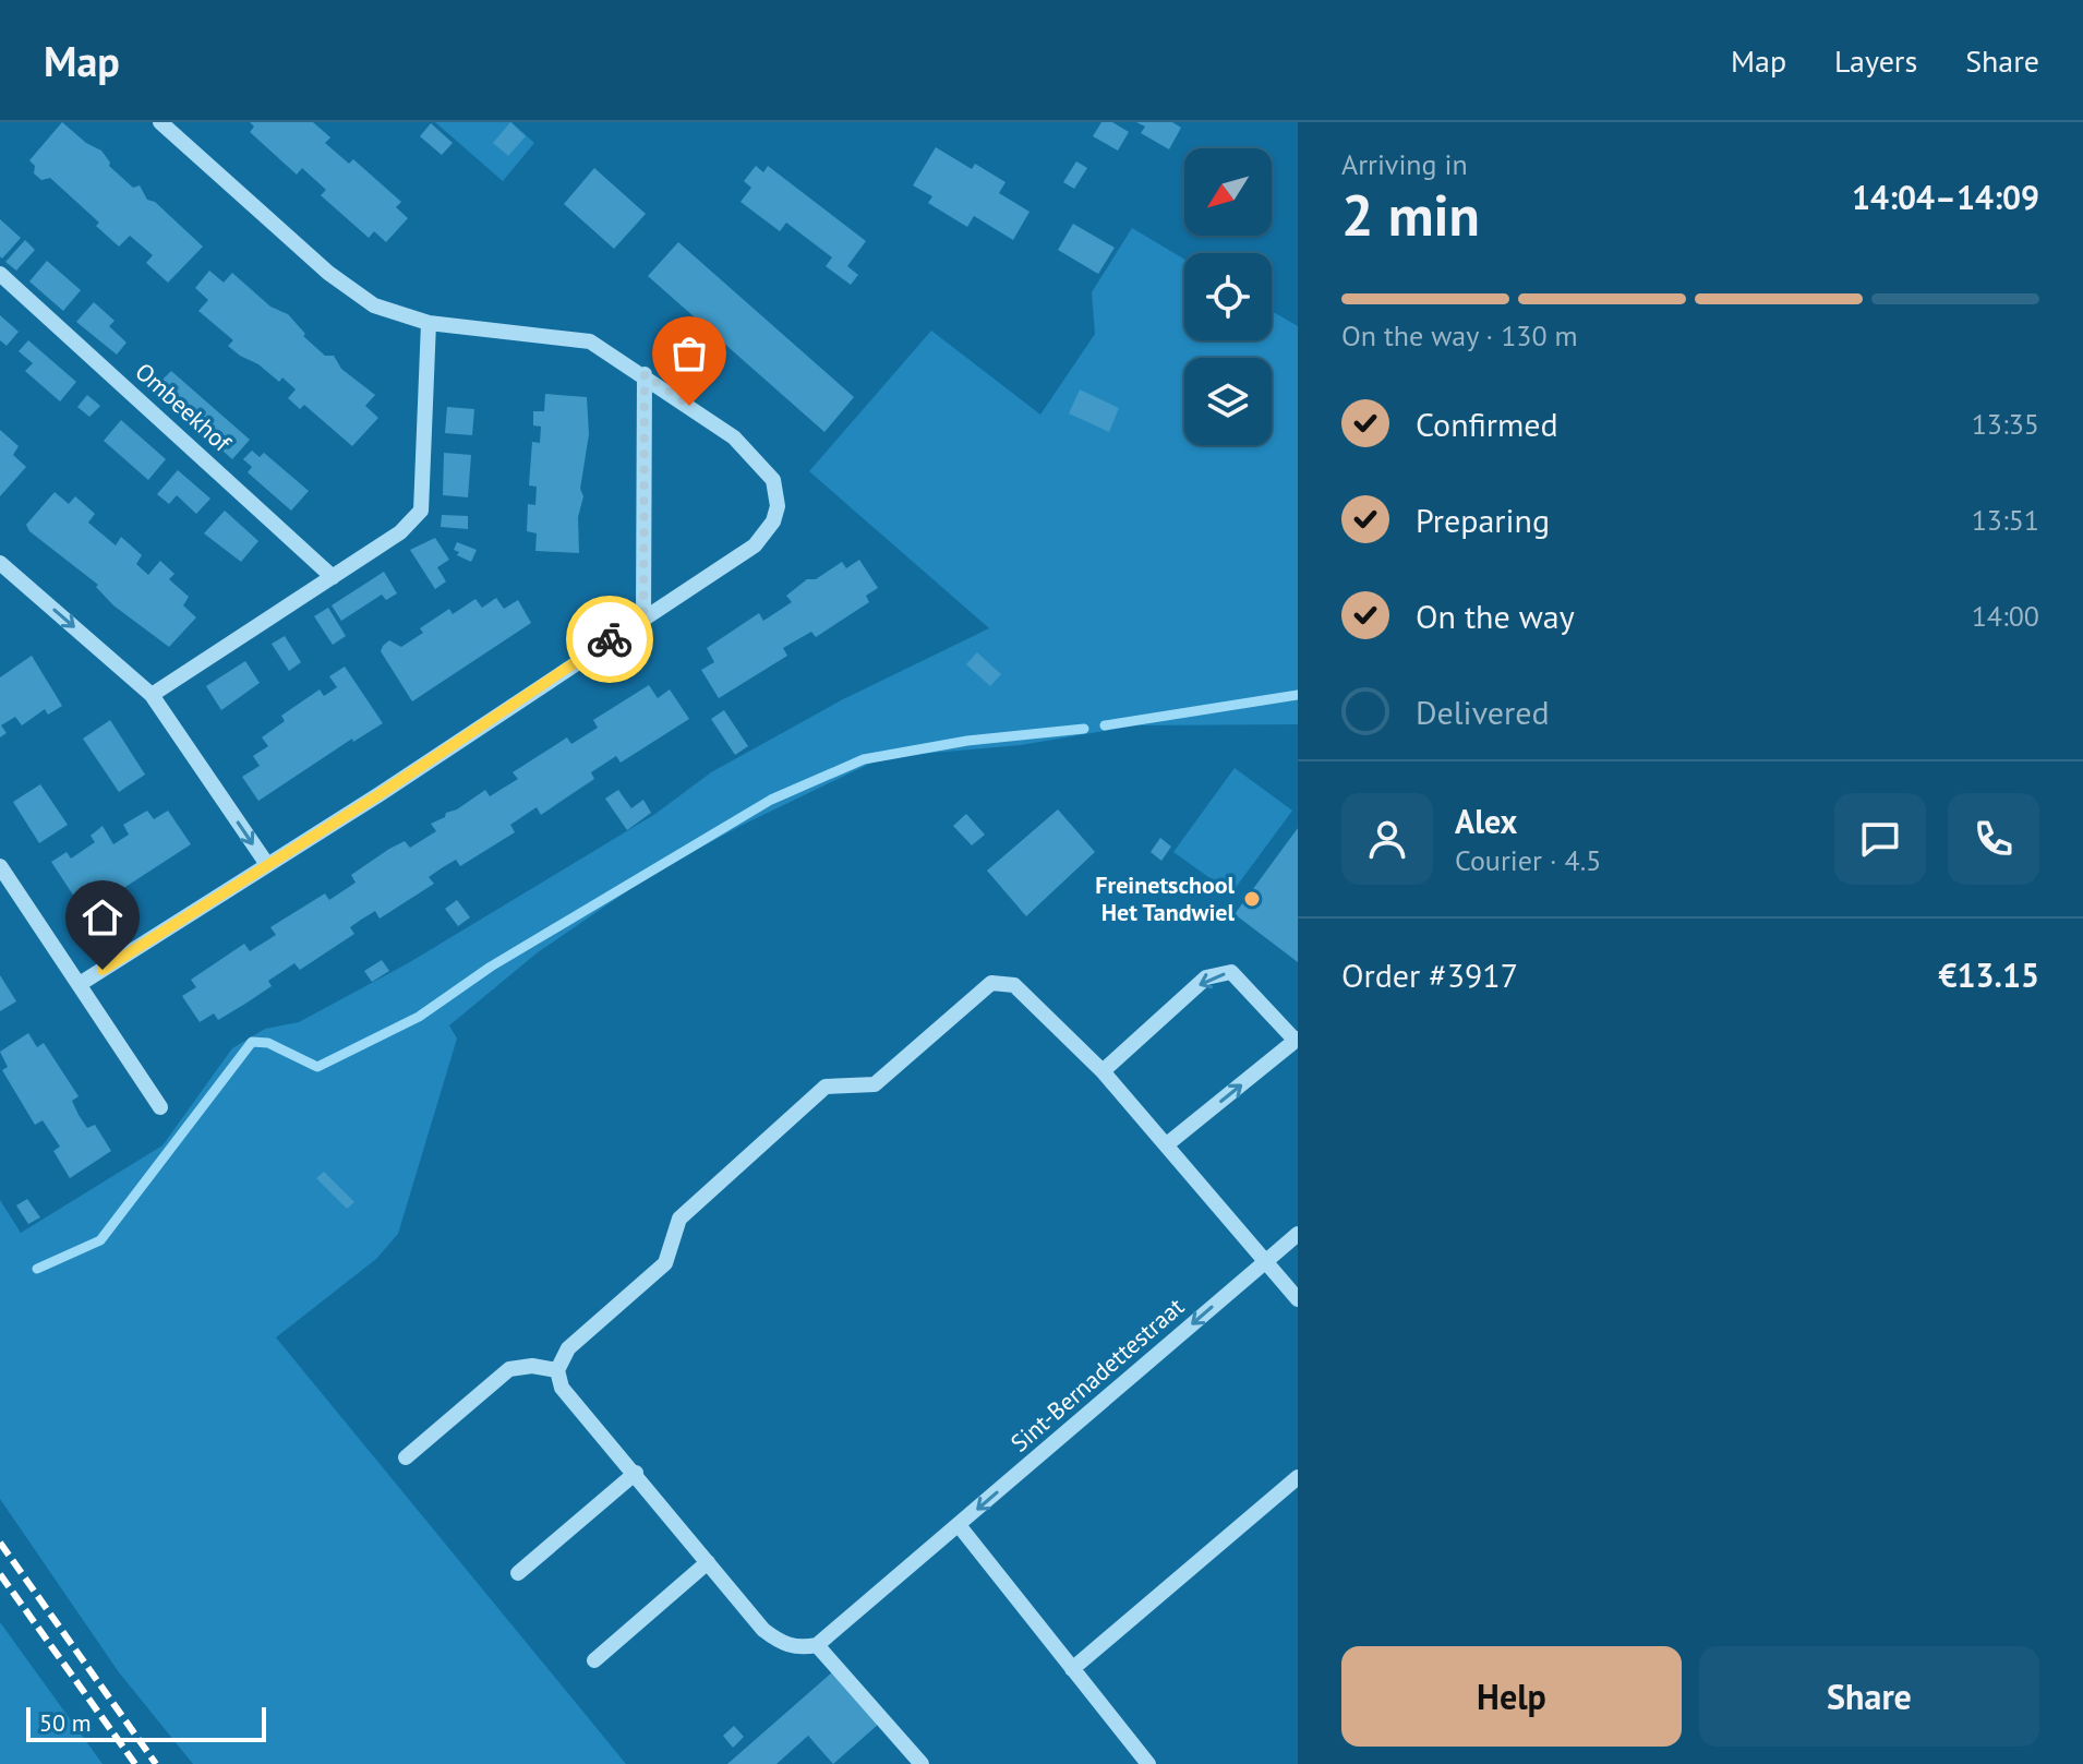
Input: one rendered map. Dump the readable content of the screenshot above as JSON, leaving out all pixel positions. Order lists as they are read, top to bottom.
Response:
{
  "streets": {
    "street": ["Ombeekhof", "Sint-Bernadettestraat"]
  },
  "one_way": ["Sint-Bernadettestraat"],
  "places": ["Freinetschool Het Tandwiel"],
  "scale_bar": "50 m",
  "north": "bottom left",
  "page": {
    "header": "Map",
    "nav": ["Map", "Layers", "Share"],
    "heading": ["2 min", "Arriving in", "14:04–14:09"],
    "panel": [
      "Alex",
      "Courier · 4.5",
      "Order #3917",
      "€13.15"
    ],
    "bar": "On the way · 130 m",
    "list": [
      ["Confirmed", "13:35"],
      ["Preparing", "13:51"],
      ["On the way", "14:00"],
      "Delivered"
    ],
    "buttons": ["Help", "Share"],
    "scale": "50 m"
  }
}
